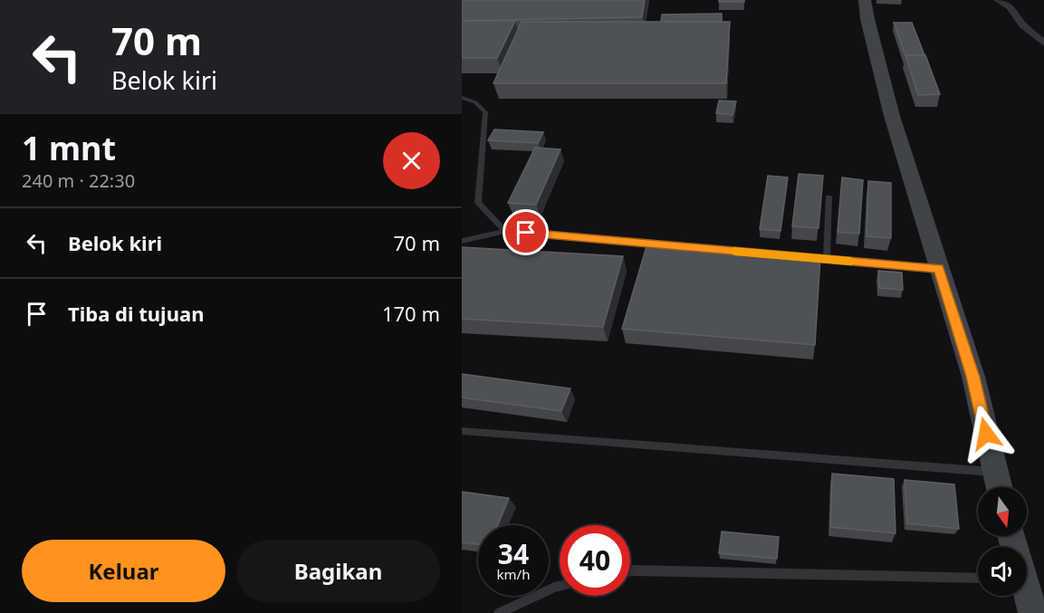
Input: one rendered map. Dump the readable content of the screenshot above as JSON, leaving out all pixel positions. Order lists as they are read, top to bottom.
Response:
{
  "north": "bottom",
  "page": {
    "turn": ["70 m", "Belok kiri"],
    "heading": ["1 mnt", "240 m · 22:30"],
    "list": [
      {
        "name": "Belok kiri",
        "value": "70 m"
      },
      {
        "name": "Tiba di tujuan",
        "value": "170 m"
      }
    ],
    "speed": "34 km/h",
    "limit": "40",
    "buttons": ["Keluar", "Bagikan"]
  }
}
